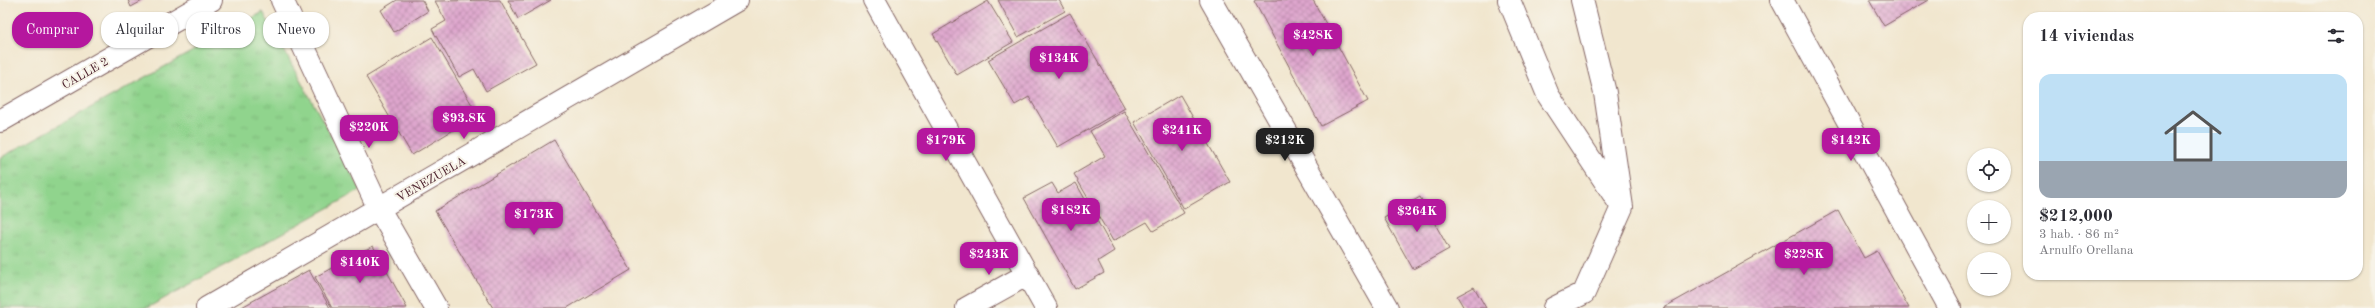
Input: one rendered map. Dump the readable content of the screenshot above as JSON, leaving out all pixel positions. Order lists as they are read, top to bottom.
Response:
{
  "streets": {
    "street": ["CALLE 2", "VENEZUELA"]
  },
  "page": {
    "chip": [
      "Comprar",
      "Alquilar",
      "Filtros",
      "Nuevo"
    ],
    "heading": "14 viviendas",
    "price": [
      "$428K",
      "$134K",
      "$93.8K",
      "$220K",
      "$241K",
      "$179K",
      "$212K",
      "$142K",
      "$182K",
      "$264K",
      "$173K",
      "$243K",
      "$228K",
      "$140K"
    ],
    "list": [
      {
        "name": "$212,000",
        "note": "3 hab. · 86 m² · Arnulfo Orellana"
      }
    ],
    "map_buttons": ["+", "−"]
  }
}
